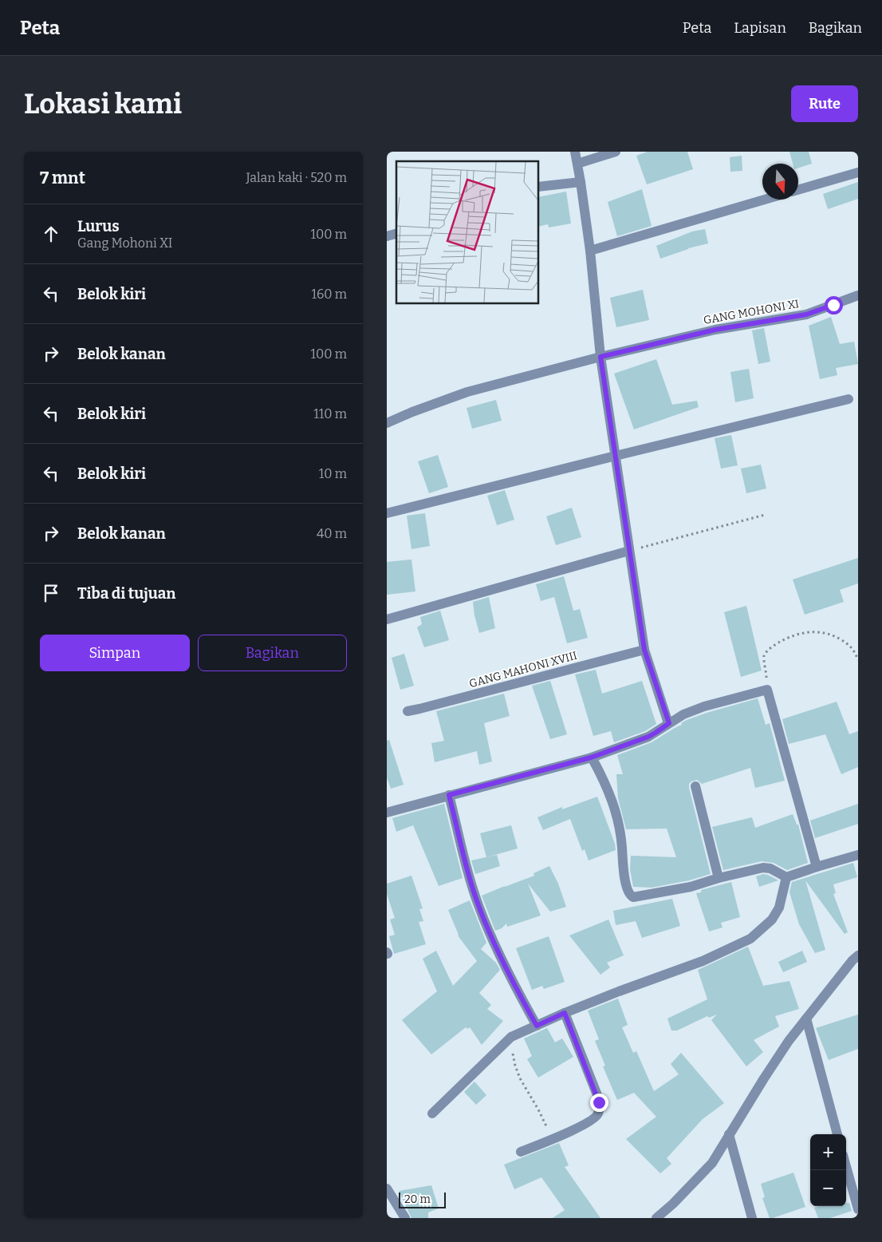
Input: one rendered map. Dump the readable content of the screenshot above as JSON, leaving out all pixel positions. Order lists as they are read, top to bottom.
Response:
{
  "streets": {
    "street": ["GANG MOHONI XI", "GANG MAHONI XVIII"]
  },
  "scale_bar": "20 m",
  "north": "bottom",
  "page": {
    "header": "Peta",
    "nav": ["Peta", "Lapisan", "Bagikan"],
    "buttons": [
      "Rute",
      ["Simpan", "Bagikan"]
    ],
    "title": "Lokasi kami",
    "heading": ["7 mnt", "Jalan kaki · 520 m"],
    "list": [
      ["Lurus", "Gang Mohoni XI", "100 m"],
      ["Belok kiri", "160 m"],
      ["Belok kanan", "100 m"],
      ["Belok kiri", "110 m"],
      ["Belok kiri", "10 m"],
      ["Belok kanan", "40 m"],
      "Tiba di tujuan"
    ],
    "map_buttons": ["+", "−"],
    "scale": "20 m"
  }
}
